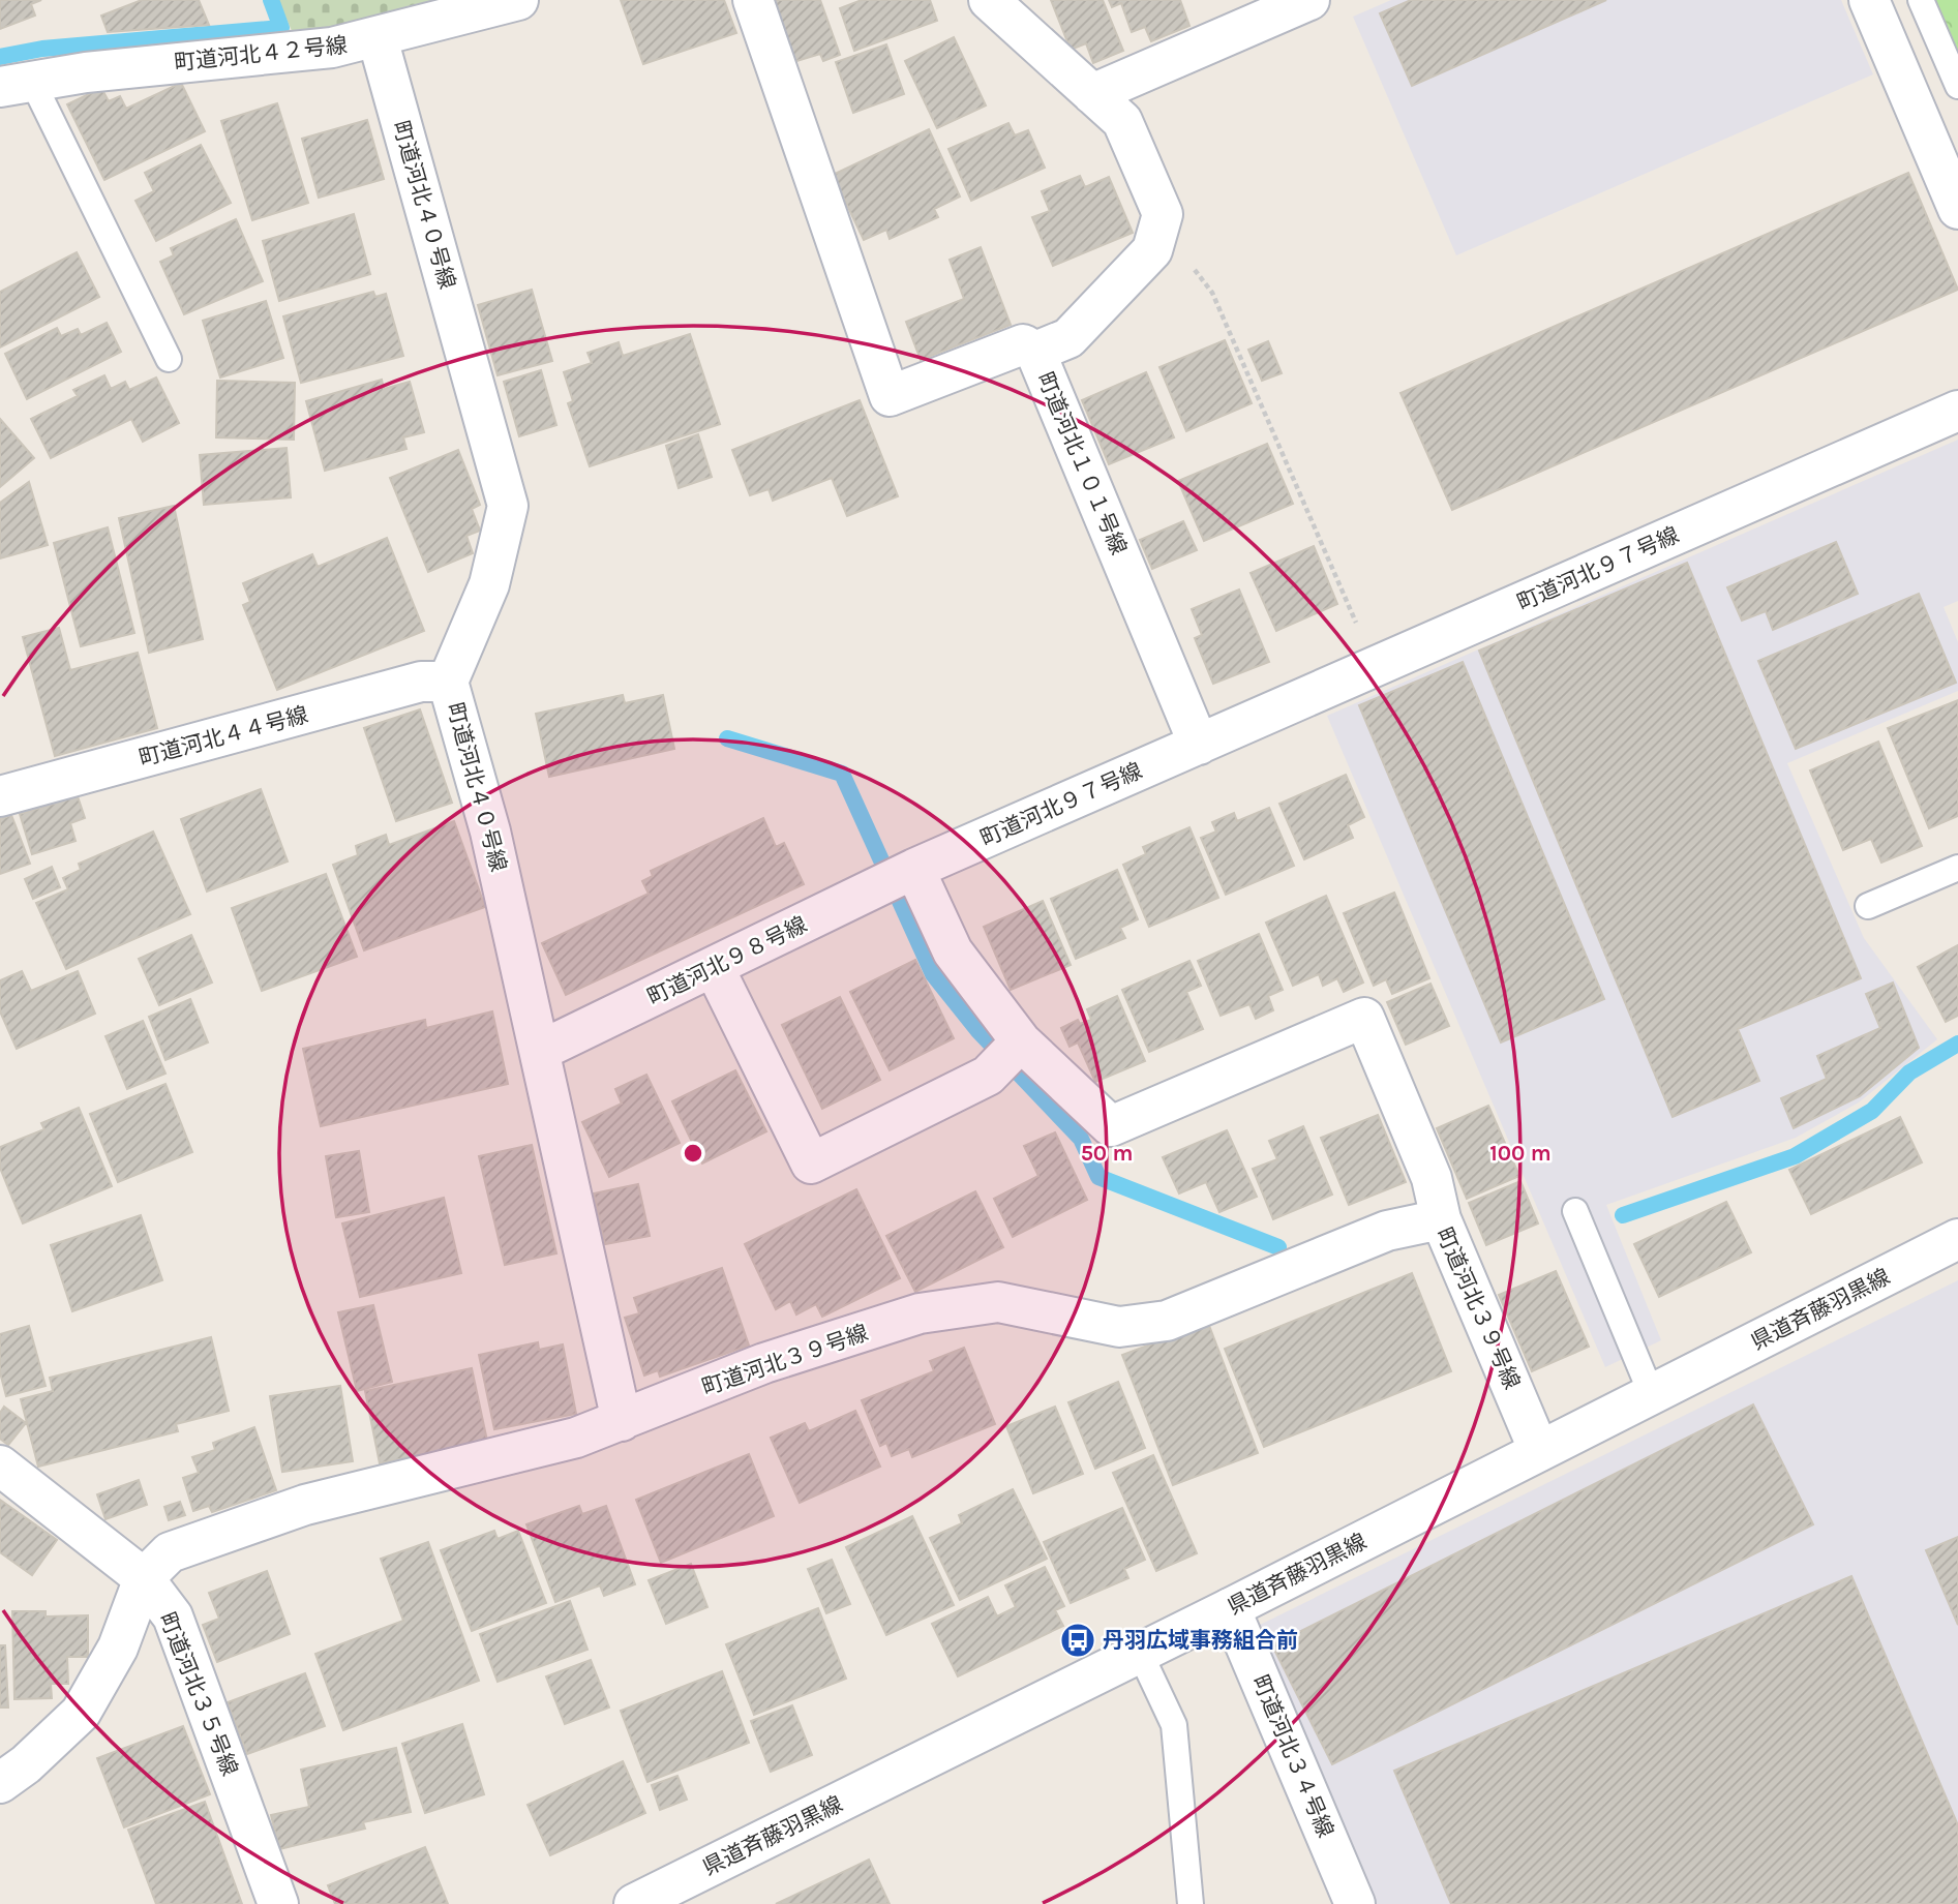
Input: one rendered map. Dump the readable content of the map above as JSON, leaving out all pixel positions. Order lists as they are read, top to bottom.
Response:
{
  "streets": {
    "street": [
      "町道河北４２号線",
      "町道河北４０号線",
      "町道河北１０１号線",
      "町道河北９７号線",
      "町道河北４４号線",
      "町道河北９８号線",
      "町道河北３９号線",
      "県道斉藤羽黒線",
      "町道河北３５号線",
      "町道河北３４号線"
    ]
  },
  "crossings": [
    ["町道河北４２号線", "町道河北４０号線"],
    ["町道河北４０号線", "町道河北４４号線"],
    ["町道河北４０号線", "町道河北９８号線"],
    ["町道河北４０号線", "町道河北３９号線"],
    ["町道河北１０１号線", "町道河北９７号線"],
    ["町道河北９７号線", "町道河北９８号線"],
    ["町道河北３９号線", "県道斉藤羽黒線"],
    ["町道河北３９号線", "町道河北３５号線"],
    ["県道斉藤羽黒線", "町道河北３４号線"]
  ],
  "places": {
    "bus stop": ["丹羽広域事務組合前"]
  },
  "rings": ["50 m", "100 m"]
}
